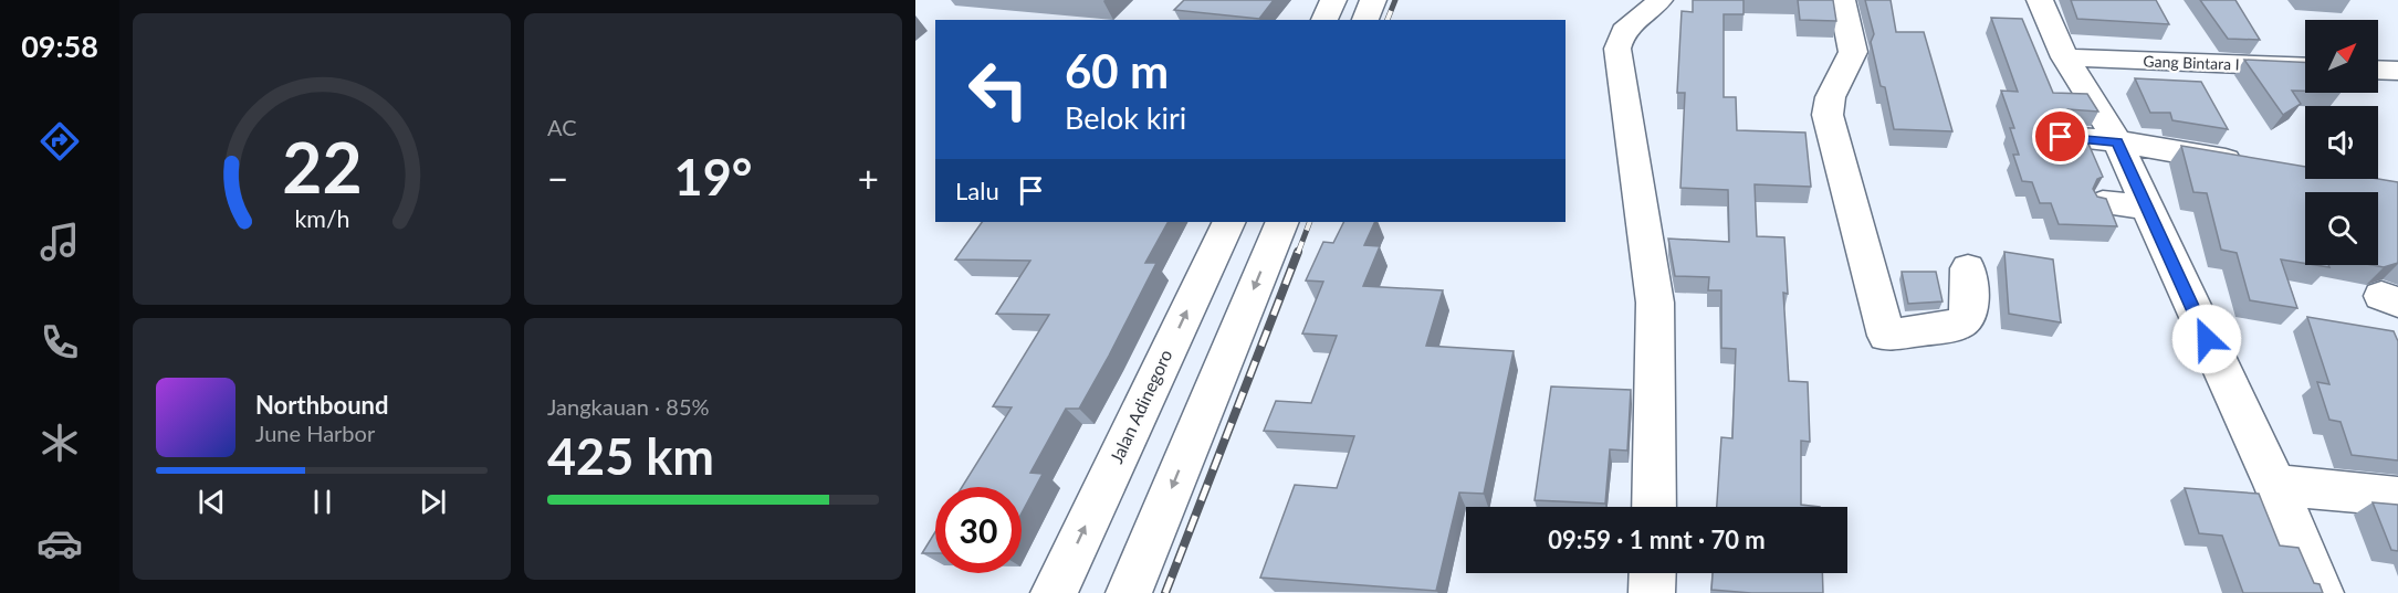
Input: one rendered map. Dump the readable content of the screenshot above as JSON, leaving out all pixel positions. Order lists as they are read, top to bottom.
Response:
{
  "streets": {
    "main road": ["Gang Bintara I", "Jalan Adinegoro"]
  },
  "north": "top right",
  "page": {
    "tabs": "09:58",
    "tile": [
      "AC",
      ["Jangkauan · 85%", "425 km"]
    ],
    "turn": ["60 m", "Belok kiri"],
    "heat": ["−", "19°", "+"],
    "then": "Lalu",
    "song": ["Northbound", "June Harbor"],
    "limit": "30",
    "trip": "09:59 · 1 mnt · 70 m",
    "gauge": ["22", "km/h"]
  }
}
